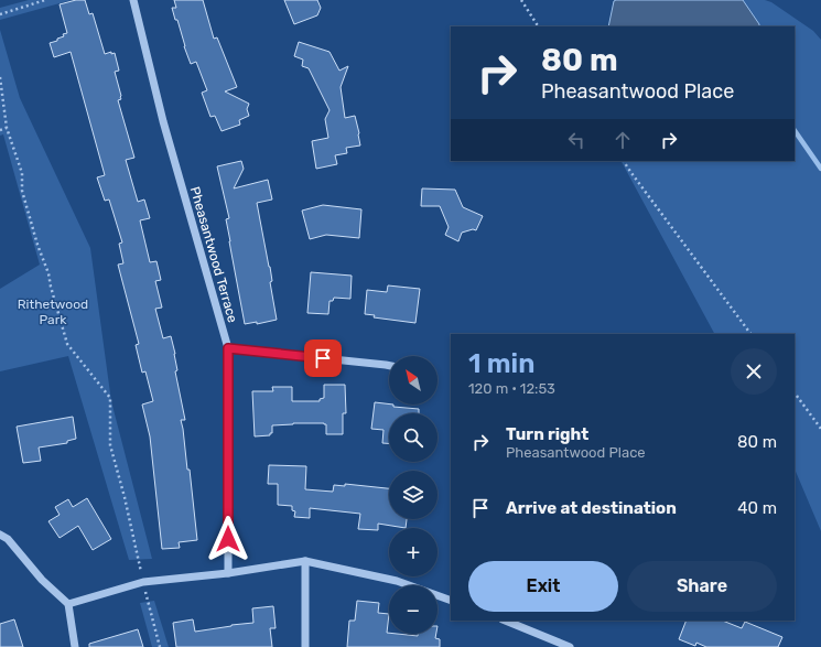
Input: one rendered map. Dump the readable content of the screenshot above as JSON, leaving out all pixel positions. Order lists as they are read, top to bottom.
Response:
{
  "streets": {
    "street": ["Pheasantwood Terrace"]
  },
  "parks": ["Rithetwood Park"],
  "north": "top left",
  "page": {
    "turn": ["80 m", "Pheasantwood Place"],
    "heading": ["1 min", "120 m · 12:53"],
    "map_buttons": ["+", "−"],
    "list": [
      {
        "name": "Turn right",
        "note": "Pheasantwood Place",
        "value": "80 m"
      },
      {
        "name": "Arrive at destination",
        "value": "40 m"
      }
    ],
    "buttons": ["Exit", "Share"]
  }
}
